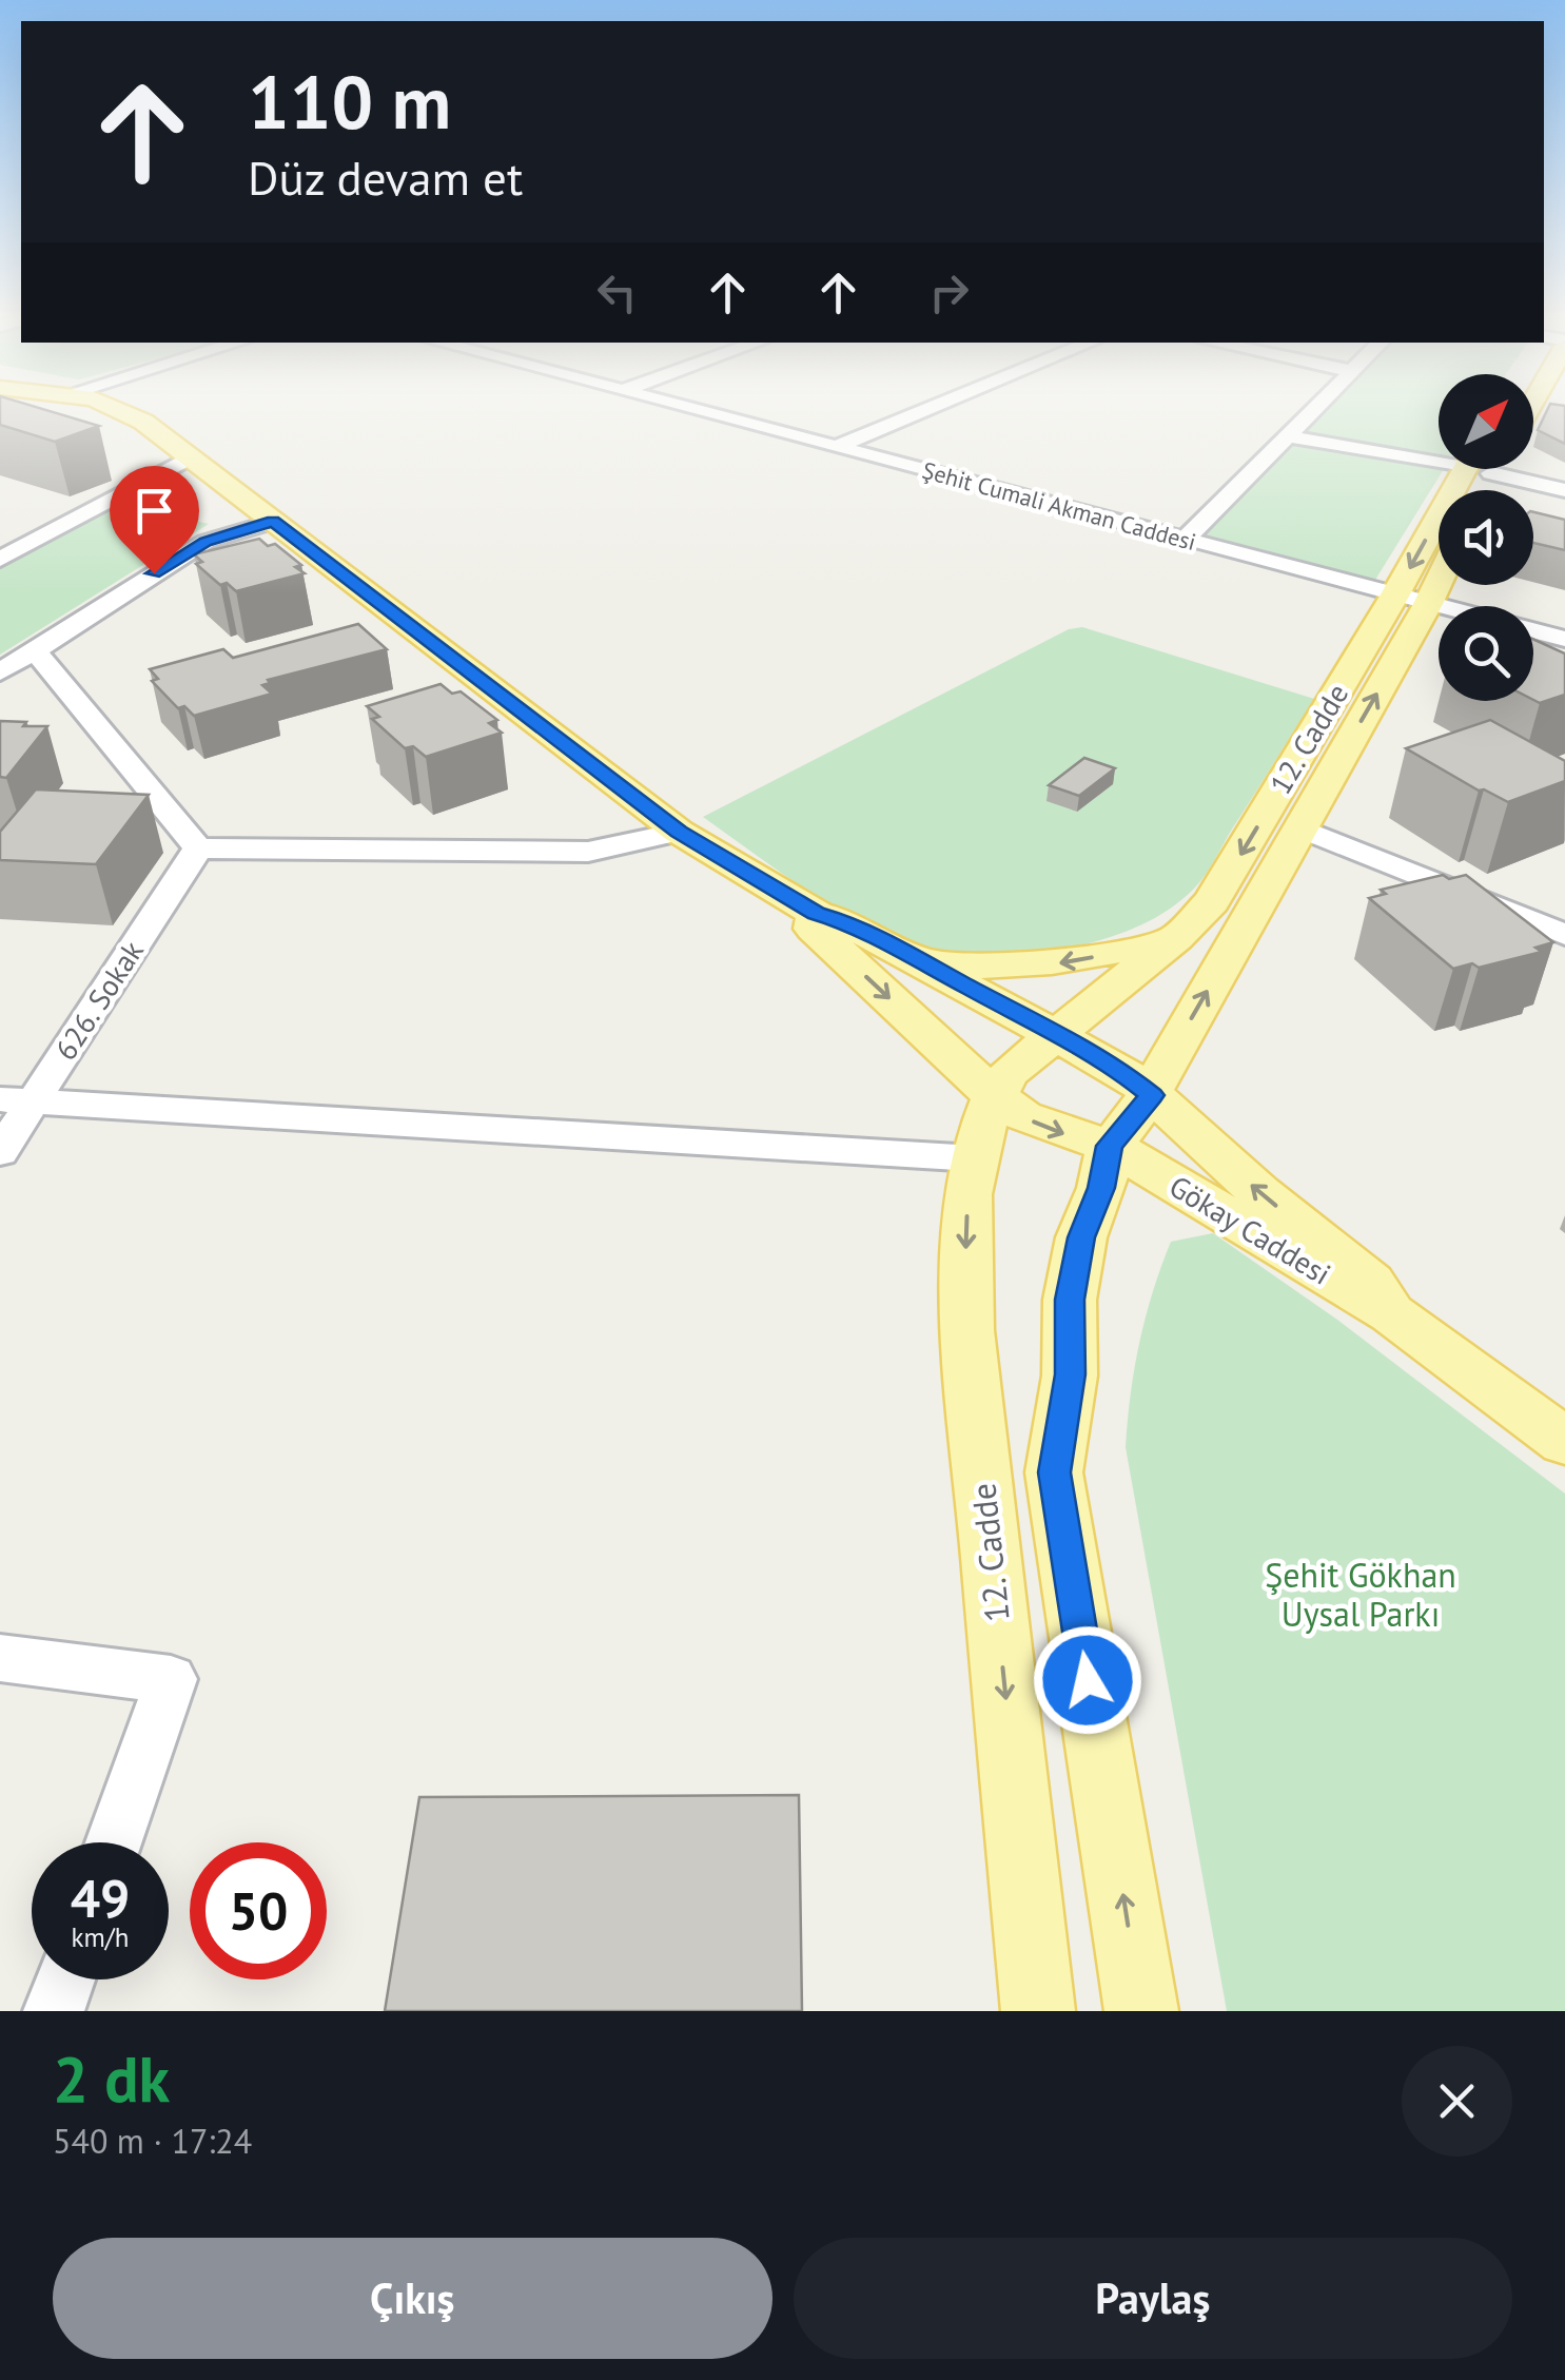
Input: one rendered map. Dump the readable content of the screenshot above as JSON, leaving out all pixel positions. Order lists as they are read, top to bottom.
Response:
{
  "streets": {
    "main road": ["12. Cadde", "Gökay Caddesi"],
    "street": ["Şehit Cumali Akman Caddesi", "626. Sokak"]
  },
  "crossings": [
    ["Şehit Cumali Akman Caddesi", "12. Cadde"],
    ["12. Cadde", "Gökay Caddesi"]
  ],
  "parks": ["Şehit Gökhan Uysal Parkı"],
  "north": "top right",
  "page": {
    "turn": ["110 m", "Düz devam et"],
    "speed": "49 km/h",
    "limit": "50",
    "heading": ["2 dk", "540 m · 17:24"],
    "buttons": ["Çıkış", "Paylaş"]
  }
}
